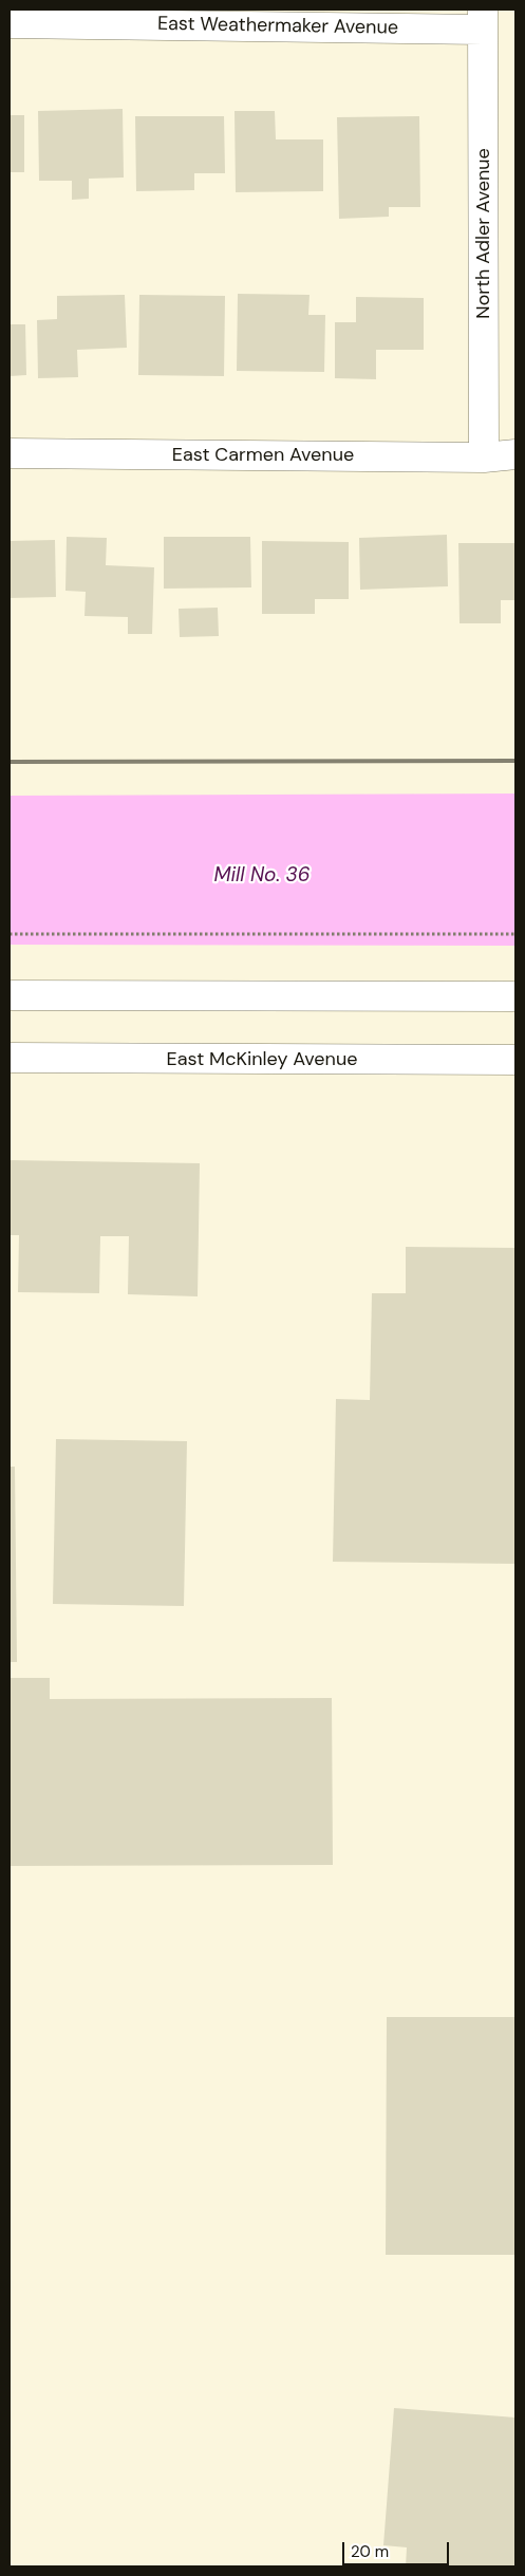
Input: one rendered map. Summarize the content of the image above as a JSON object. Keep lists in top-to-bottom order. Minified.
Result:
{"streets":{"street":["East Weathermaker Avenue","North Adler Avenue","East Carmen Avenue","East McKinley Avenue"]},"crossings":[["East Weathermaker Avenue","North Adler Avenue"],["North Adler Avenue","East Carmen Avenue"]],"water":["Mill No. 36"],"scale_bar":"20 m"}
